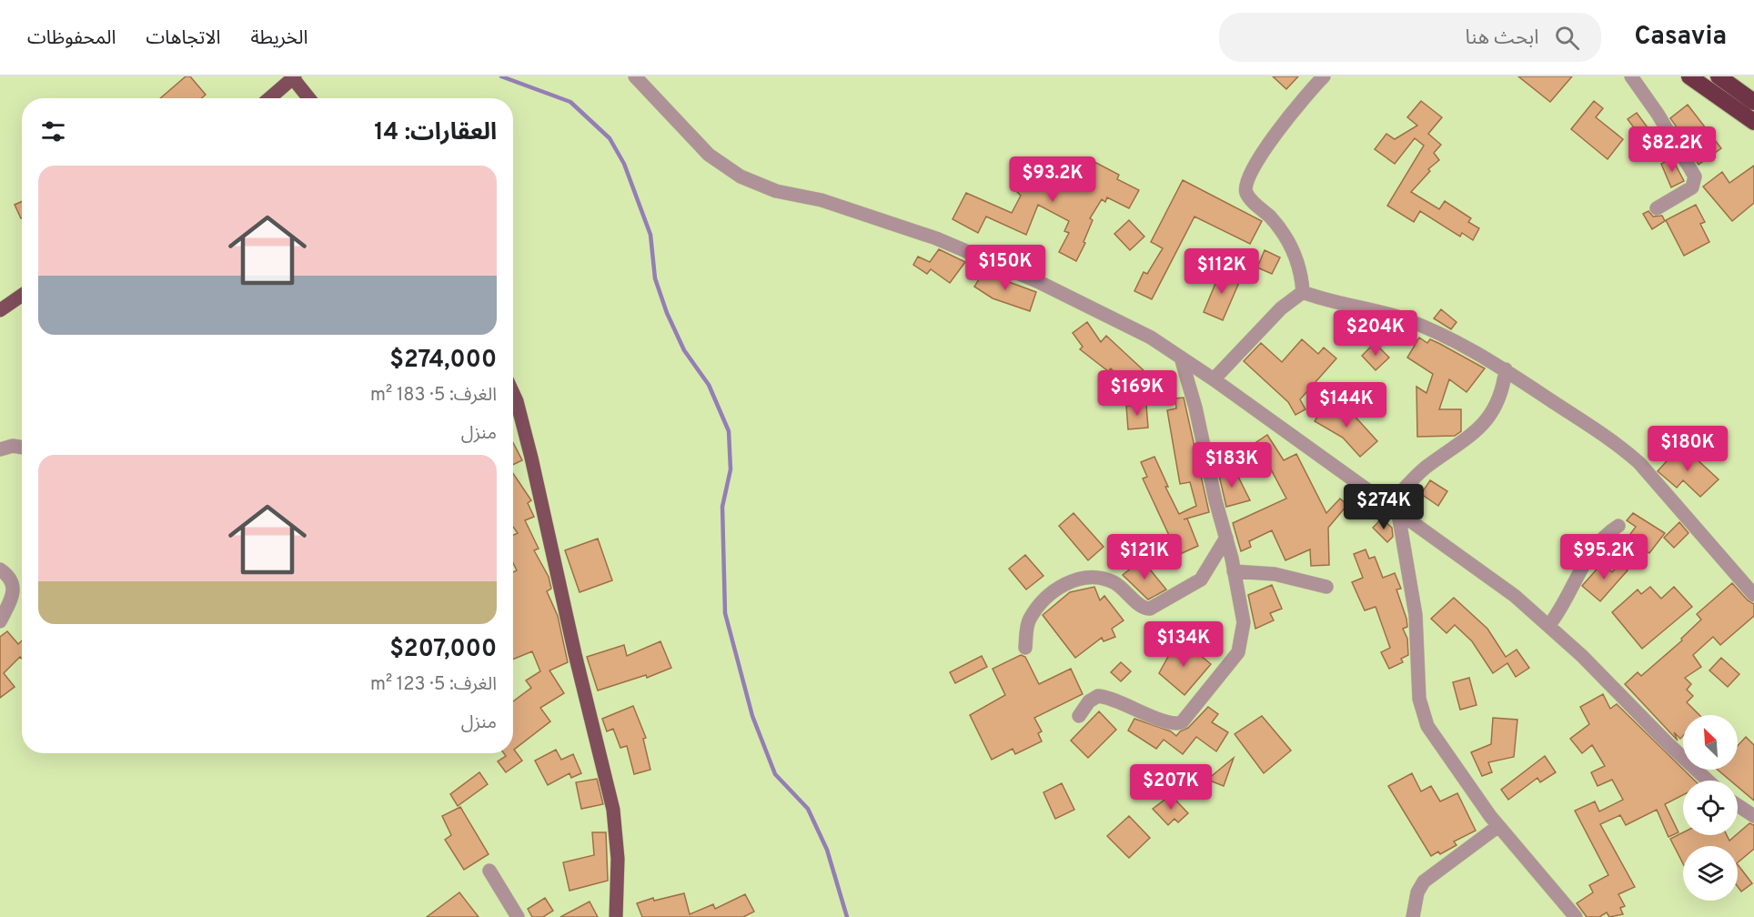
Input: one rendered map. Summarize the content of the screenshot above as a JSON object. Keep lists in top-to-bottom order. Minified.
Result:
{"north":"top left","page":{"header":"Casavia","search":"ابحث هنا","nav":["الخريطة","الاتجاهات","المحفوظات"],"heading":"العقارات: 14","price":["$82.2K","$93.2K","$150K","$112K","$204K","$169K","$144K","$180K","$183K","$274K","$121K","$95.2K","$134K","$207K"],"list":[{"name":"$274,000","note":"الغرف: 5 · 183 m² · منزل"},{"name":"$207,000","note":"الغرف: 5 · 123 m² · منزل"}]}}
